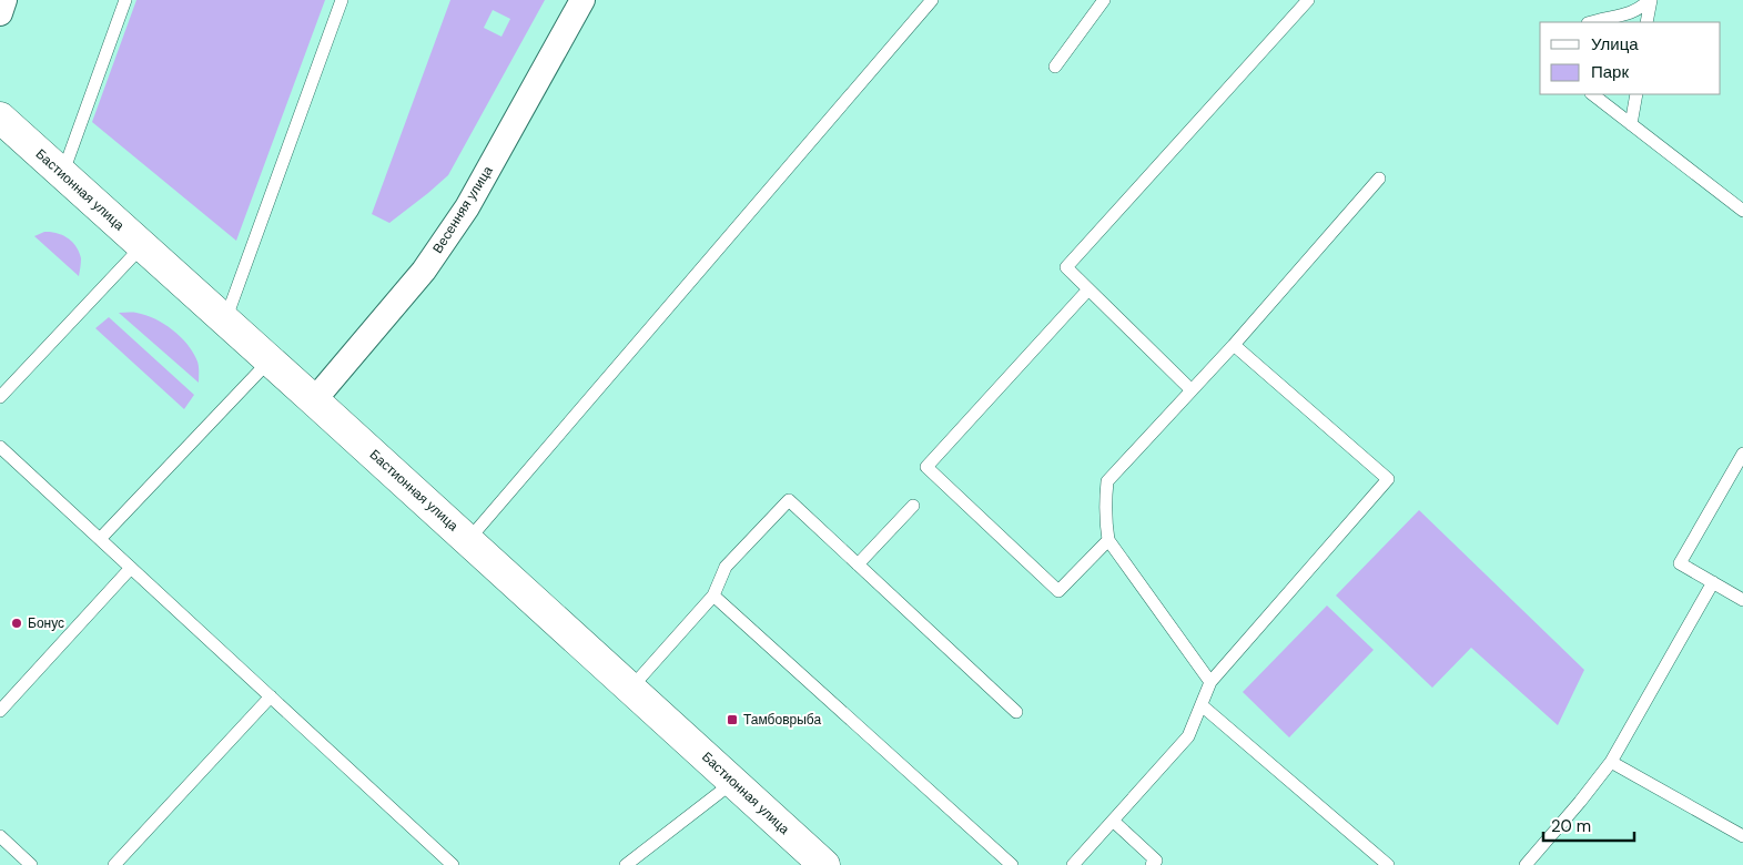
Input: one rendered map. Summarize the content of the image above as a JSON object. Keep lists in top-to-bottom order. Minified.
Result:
{"streets":{"main road":["Бастионная улица"],"street":["Весенняя улица"]},"crossings":[["Бастионная улица","Весенняя улица"]],"places":{"other":["Бонус"],"transit":["Тамбоврыба"]},"legend":["Улица","Парк"],"scale_bar":"20 m"}
